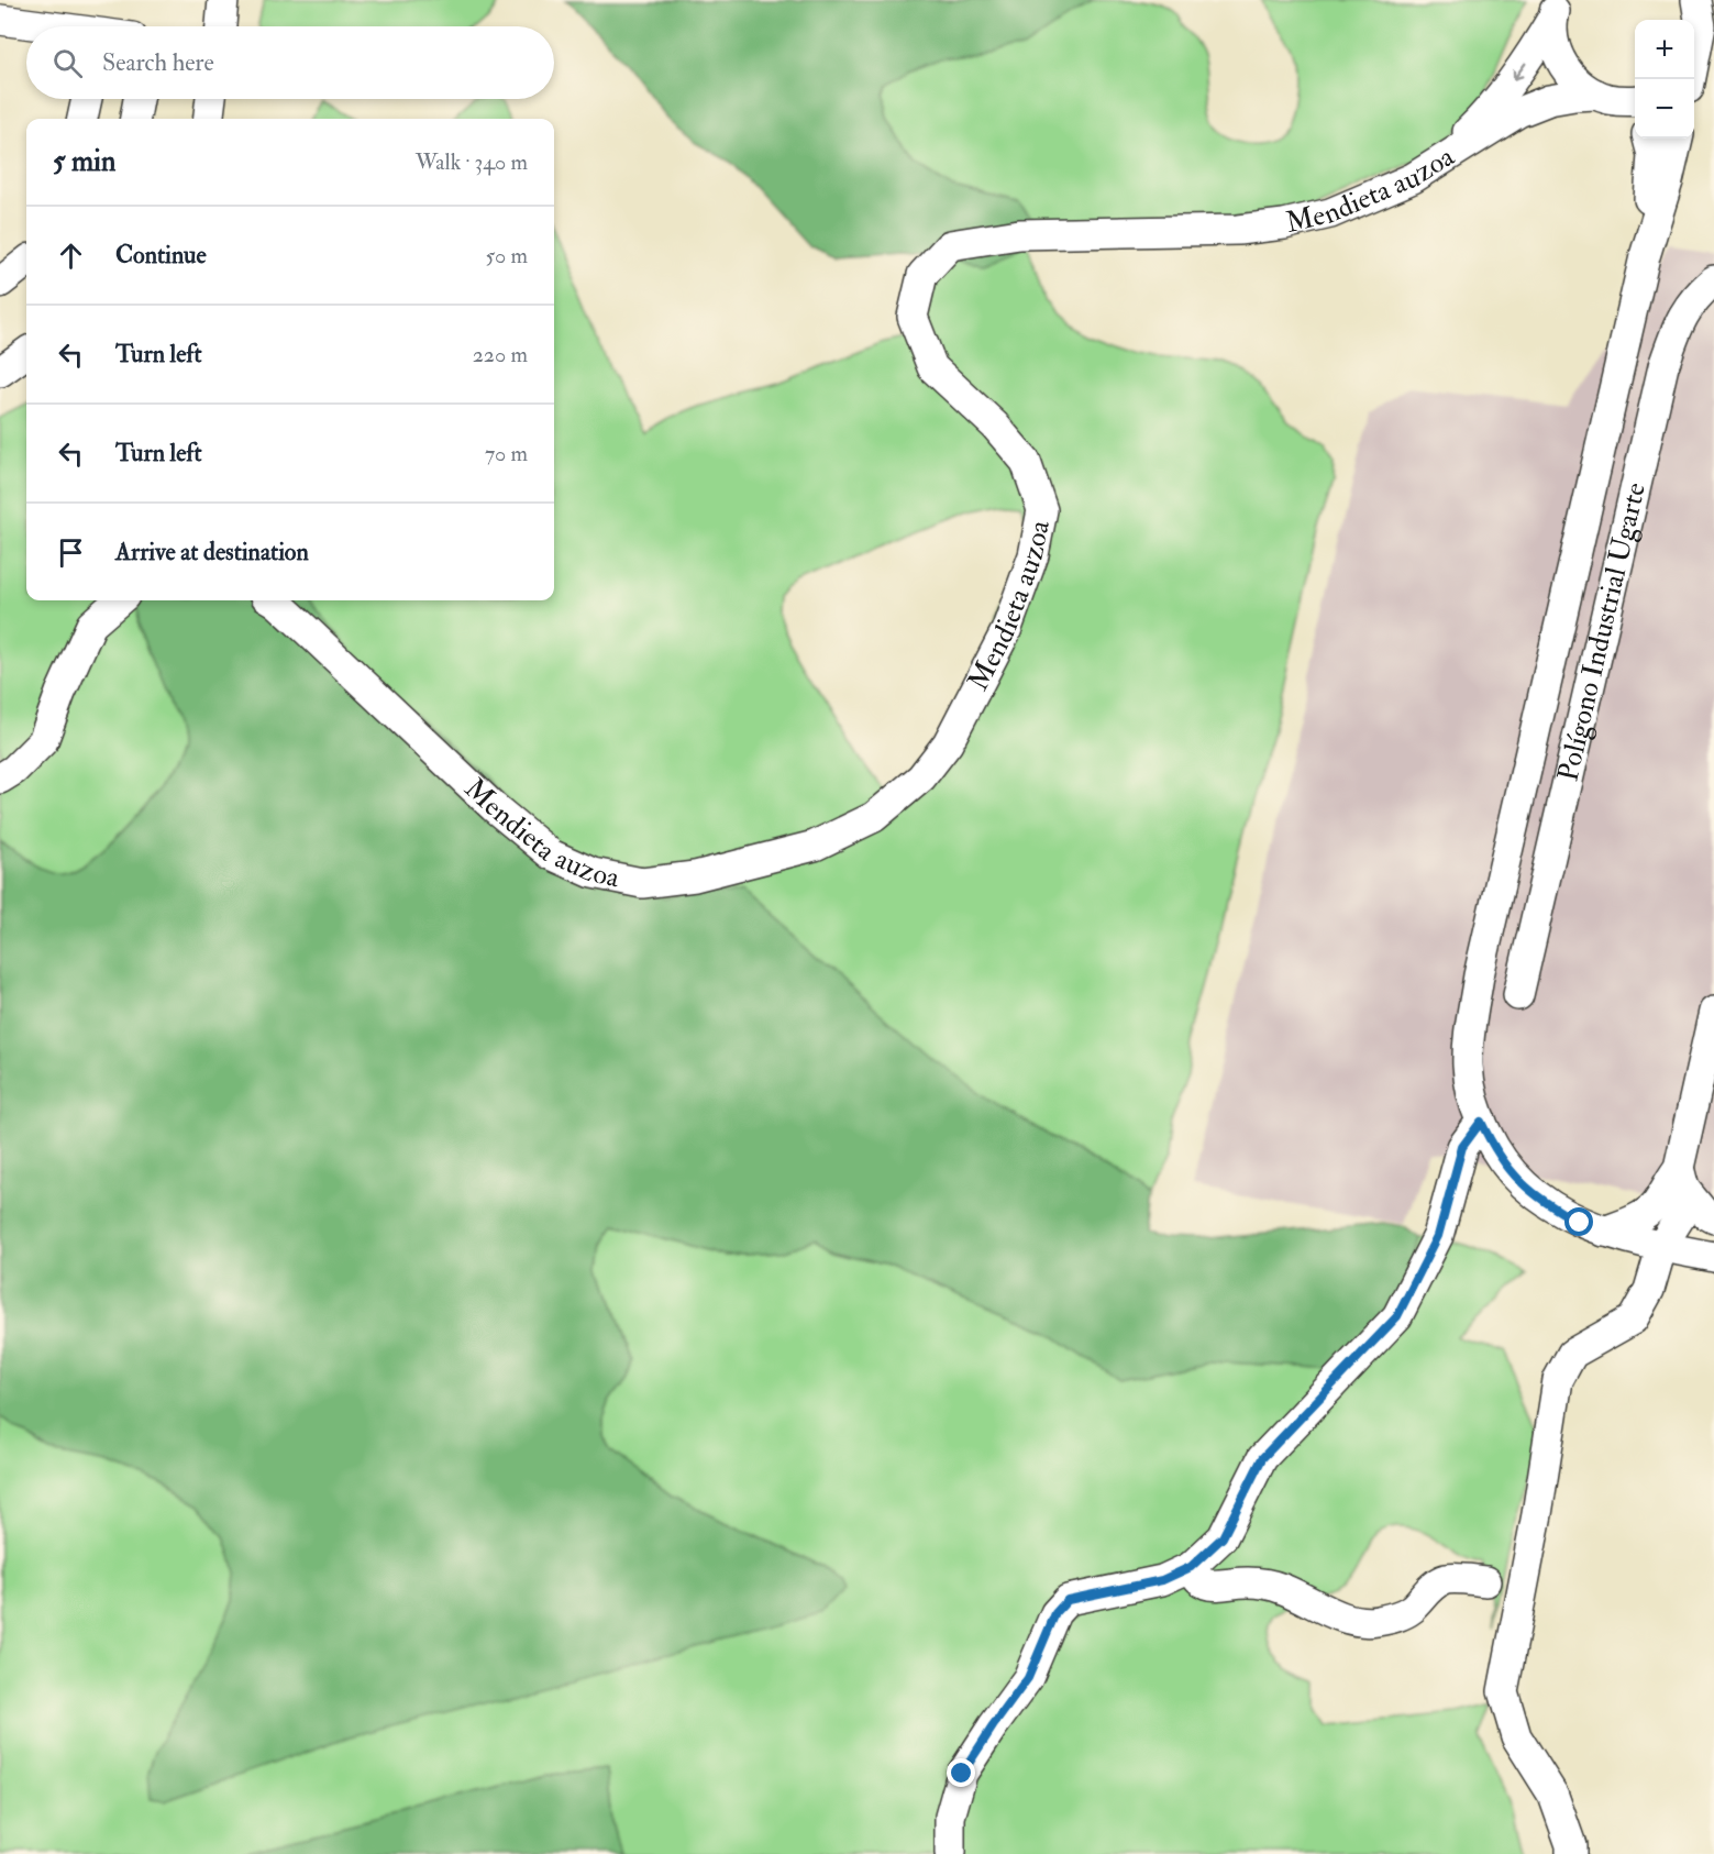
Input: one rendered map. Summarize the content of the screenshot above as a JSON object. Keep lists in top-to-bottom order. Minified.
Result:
{"streets":{"street":["Mendieta auzoa","Polígono Industrial Ugarte"]},"page":{"map_buttons":["+","−"],"search":"Search here","heading":["5 min","Walk · 340 m"],"list":[["Continue","50 m"],["Turn left","220 m"],["Turn left","70 m"],"Arrive at destination"]}}
